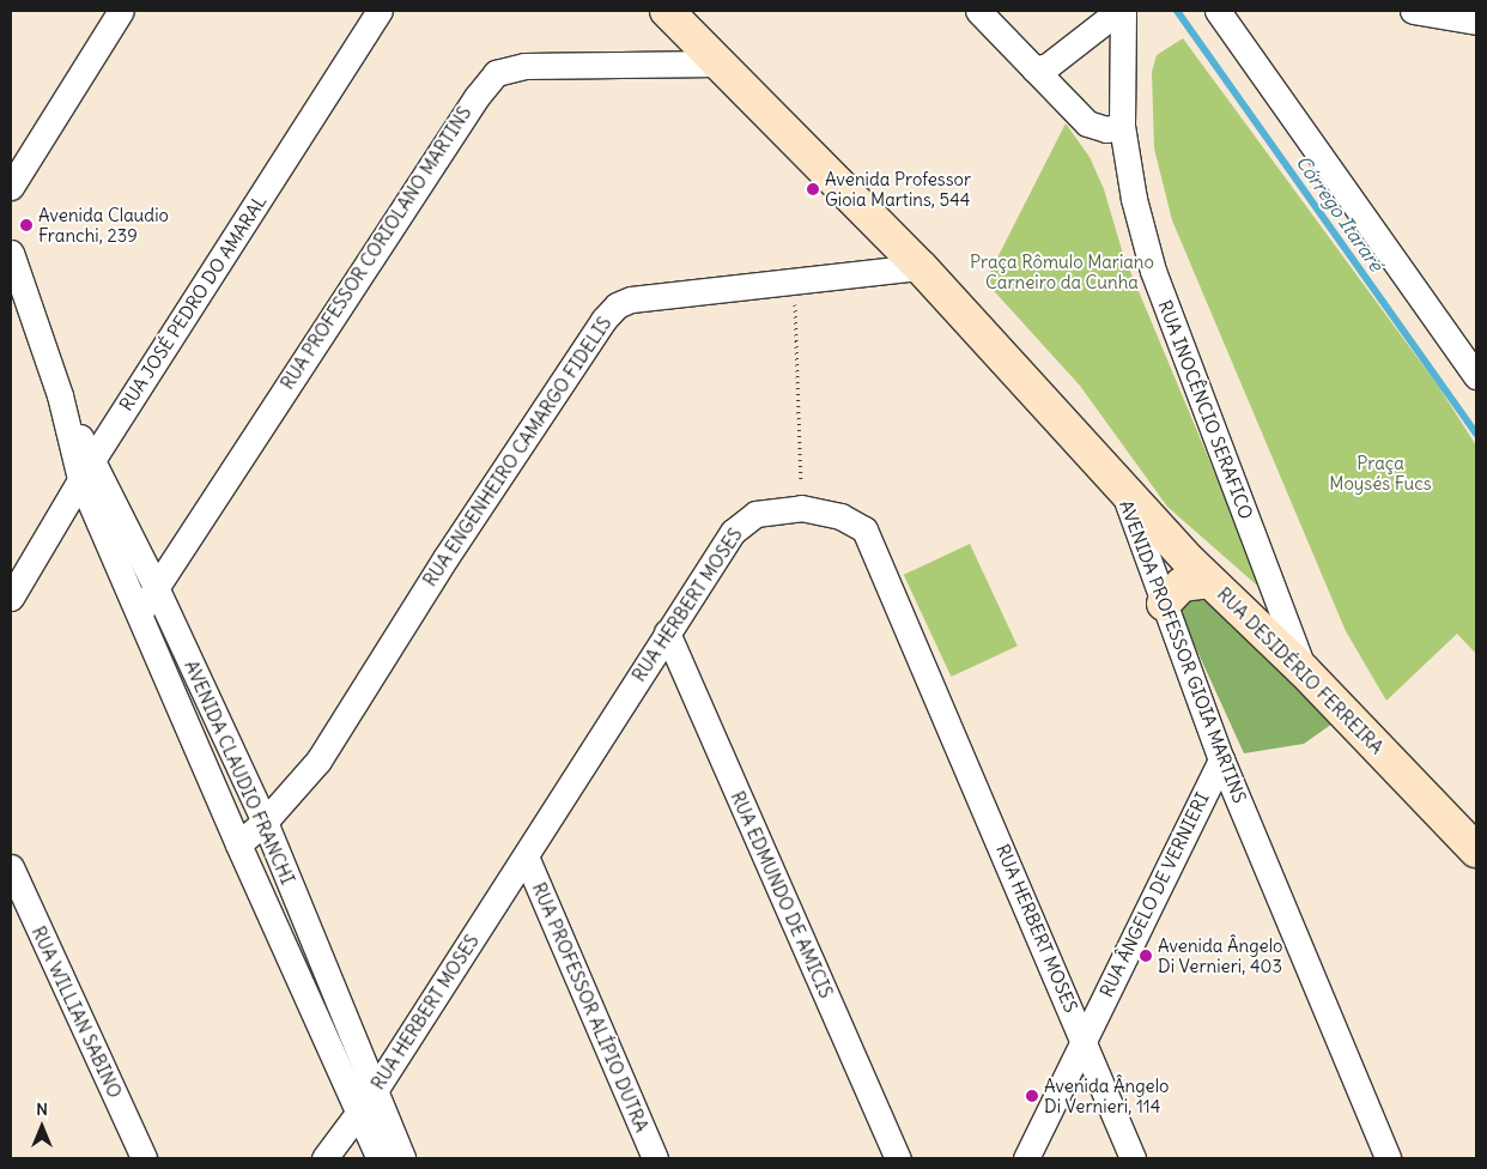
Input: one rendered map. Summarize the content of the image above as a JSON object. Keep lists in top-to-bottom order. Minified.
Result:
{"streets":{"street":["RUA PROFESSOR CORIOLANO MARTINS","RUA JOSÉ PEDRO DO AMARAL","RUA INOCÊNCIO SERAFICO","RUA ENGENHEIRO CAMARGO FIDELIS","RUA HERBERT MOSES","AVENIDA PROFESSOR GIOIA MARTINS","RUA DESIDÉRIO FERREIRA","AVENIDA CLAUDIO FRANCHI","RUA EDMUNDO DE AMICIS","RUA ÂNGELO DE VERNIERI","RUA PROFESSOR ALÍPIO DUTRA","RUA WILLIAN SABINO"]},"crossings":[["RUA PROFESSOR CORIOLANO MARTINS","AVENIDA PROFESSOR GIOIA MARTINS"],["RUA PROFESSOR CORIOLANO MARTINS","AVENIDA CLAUDIO FRANCHI"],["RUA JOSÉ PEDRO DO AMARAL","AVENIDA CLAUDIO FRANCHI"],["RUA INOCÊNCIO SERAFICO","RUA DESIDÉRIO FERREIRA"],["RUA ENGENHEIRO CAMARGO FIDELIS","AVENIDA PROFESSOR GIOIA MARTINS"],["RUA ENGENHEIRO CAMARGO FIDELIS","AVENIDA CLAUDIO FRANCHI"],["RUA HERBERT MOSES","AVENIDA CLAUDIO FRANCHI"],["RUA HERBERT MOSES","RUA EDMUNDO DE AMICIS"],["RUA HERBERT MOSES","RUA ÂNGELO DE VERNIERI"],["RUA HERBERT MOSES","RUA PROFESSOR ALÍPIO DUTRA"],["AVENIDA PROFESSOR GIOIA MARTINS","RUA DESIDÉRIO FERREIRA"],["AVENIDA PROFESSOR GIOIA MARTINS","RUA ÂNGELO DE VERNIERI"]],"water":["Córrego Itararé"],"parks":["Praça Rômulo Mariano Carneiro da Cunha","Praça Moysés Fucs"],"places":["Avenida Professor Gioia Martins, 544","Avenida Claudio Franchi, 239","Avenida Ângelo Di Vernieri, 403","Avenida Ângelo Di Vernieri, 114"],"north":"top"}
